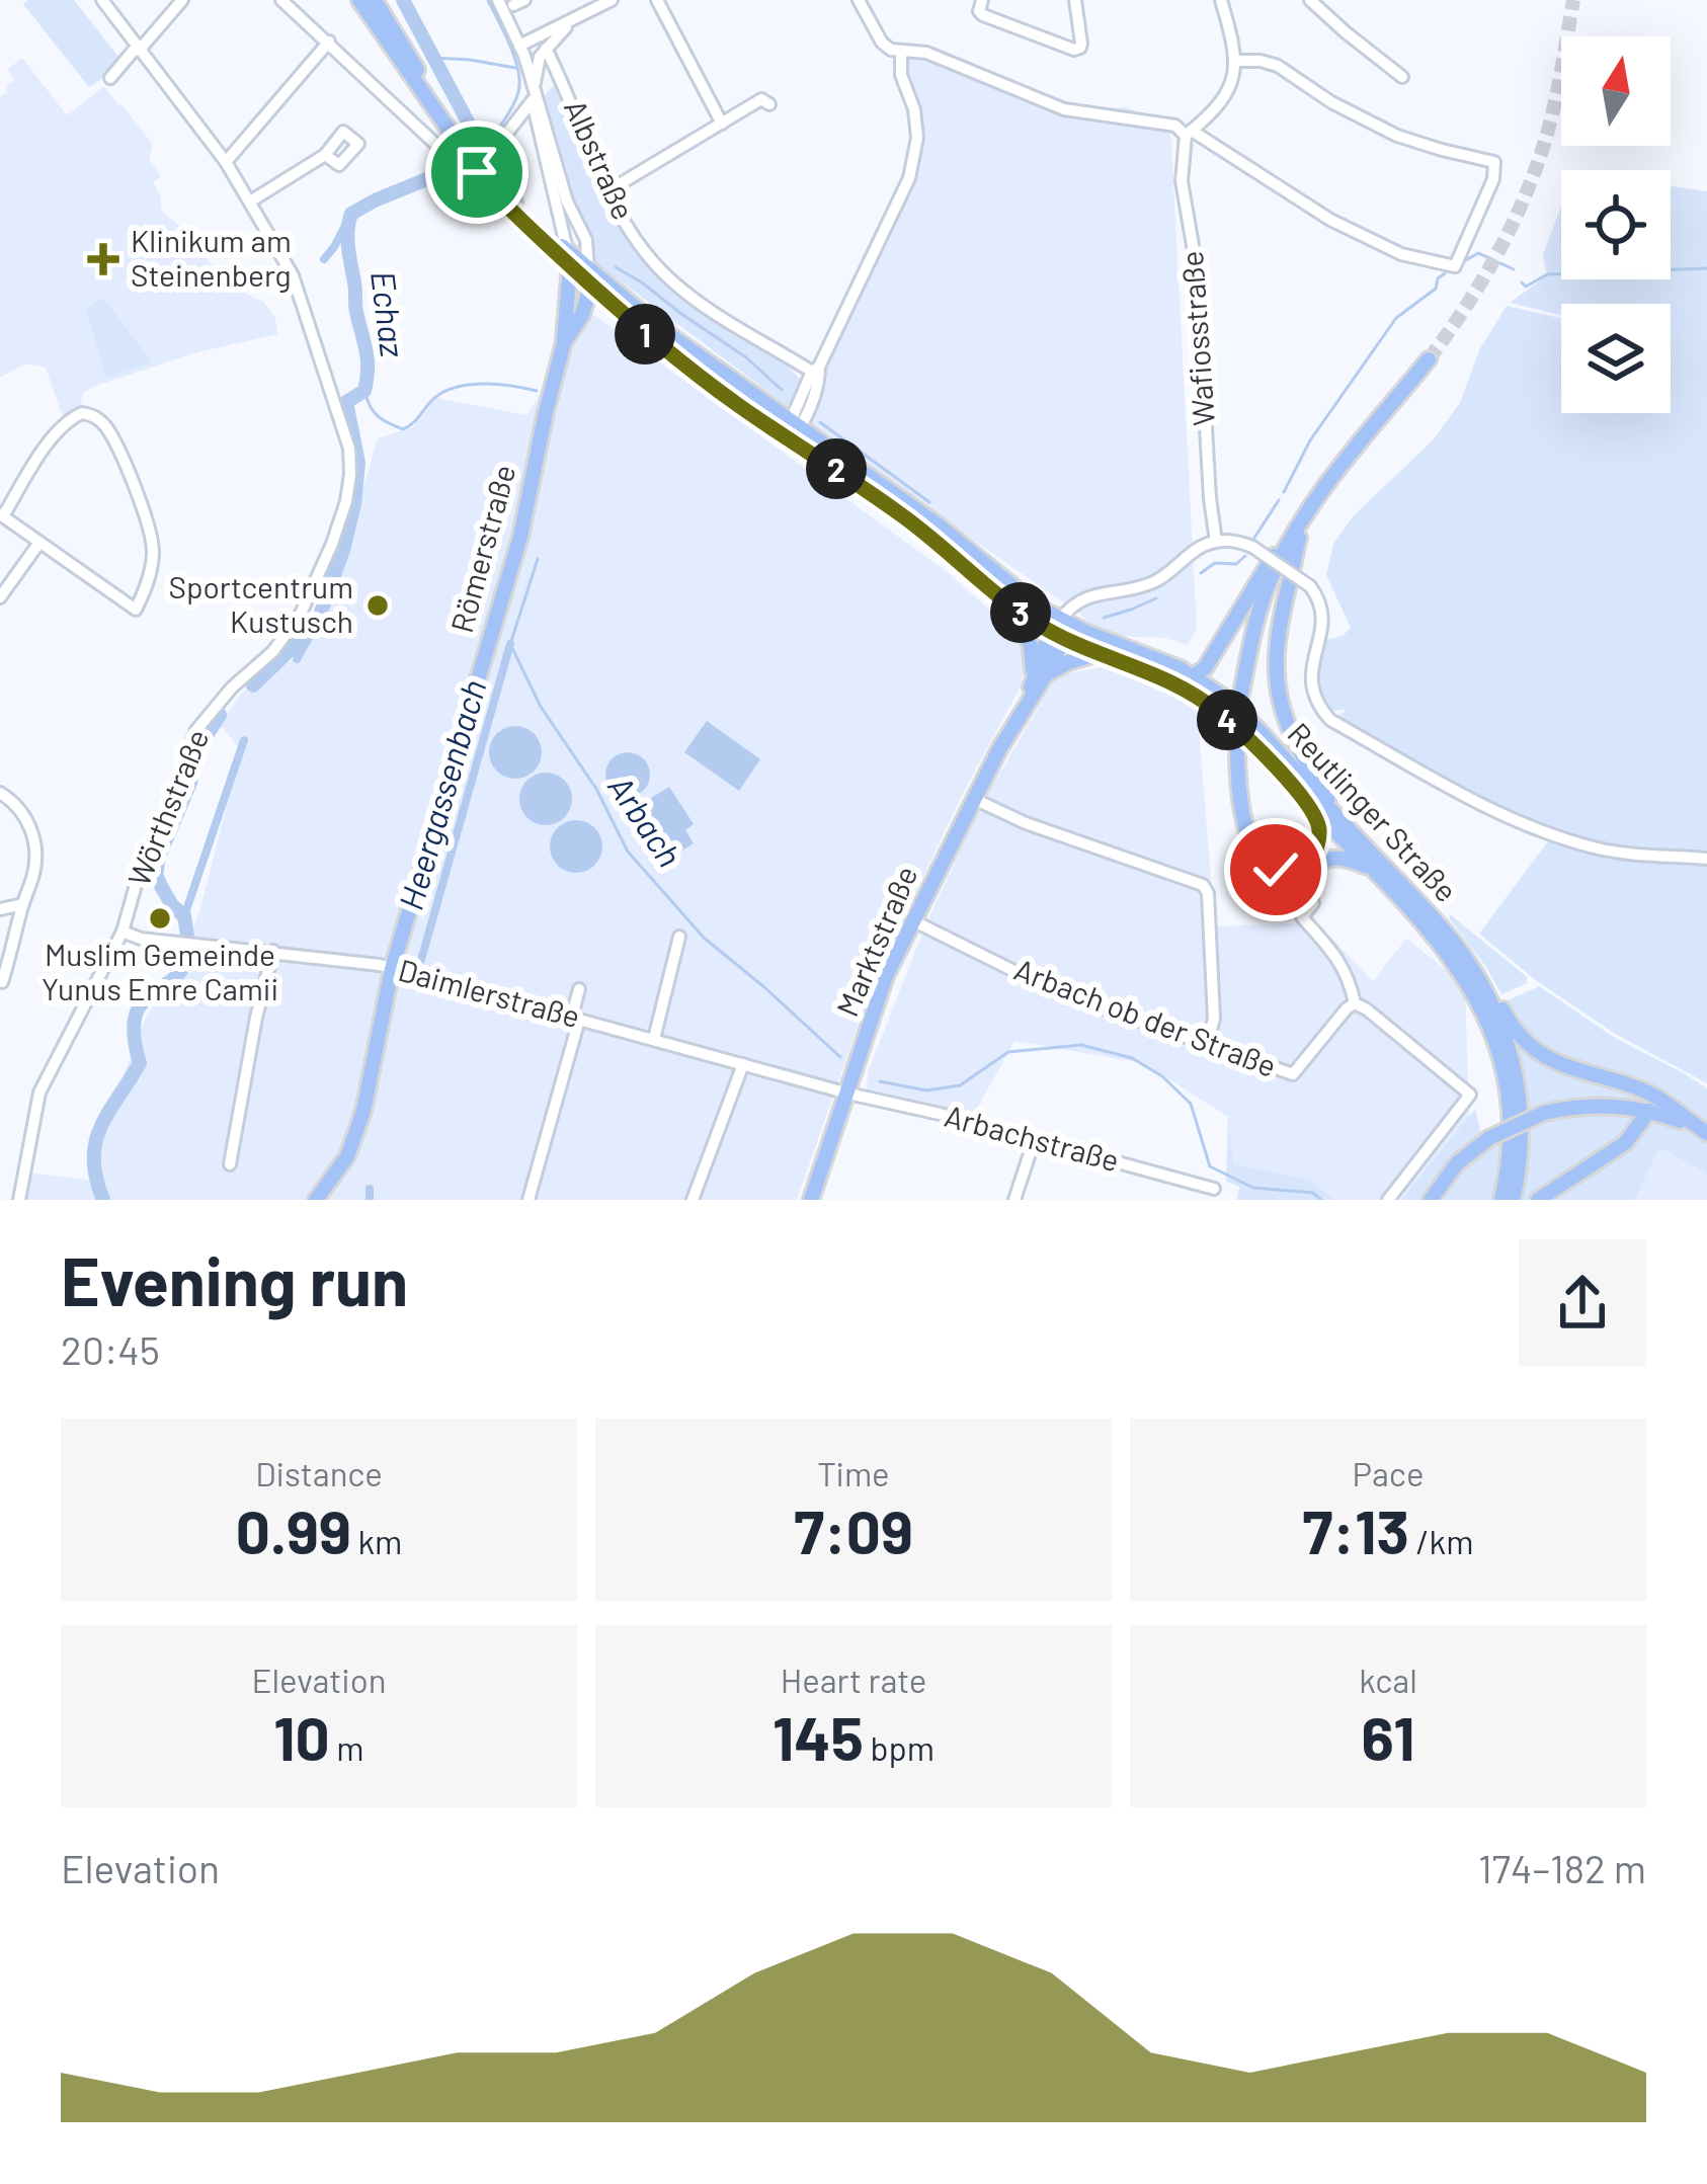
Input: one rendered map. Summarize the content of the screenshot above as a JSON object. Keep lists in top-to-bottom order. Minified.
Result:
{"streets":{"main road":["Römerstraße","Reutlinger Straße","Marktstraße"],"street":["Albstraße","Wafiosstraße","Wörthstraße","Daimlerstraße","Arbach ob der Straße","Arbachstraße"]},"crossings":[["Römerstraße","Daimlerstraße"],["Wörthstraße","Daimlerstraße"],["Reutlinger Straße","Marktstraße"],["Marktstraße","Daimlerstraße"],["Marktstraße","Arbach ob der Straße"],["Marktstraße","Arbachstraße"],["Daimlerstraße","Arbachstraße"]],"water":["Echaz","Heergassenbach","Arbach"],"places":{"health":["Klinikum am Steinenberg"],"other":["Sportcentrum Kustusch","Muslim Gemeinde Yunus Emre Camii"]},"north":"top","page":{"pins":["1","2","3","4"],"heading":["Evening run","20:45"],"stats":[["Distance","0.99 km"],["Time","7:09"],["Pace","7:13 /km"],["Elevation","10 m"],["Heart rate","145 bpm"],["kcal","61"]],"chart":["Elevation","174–182 m"]}}
